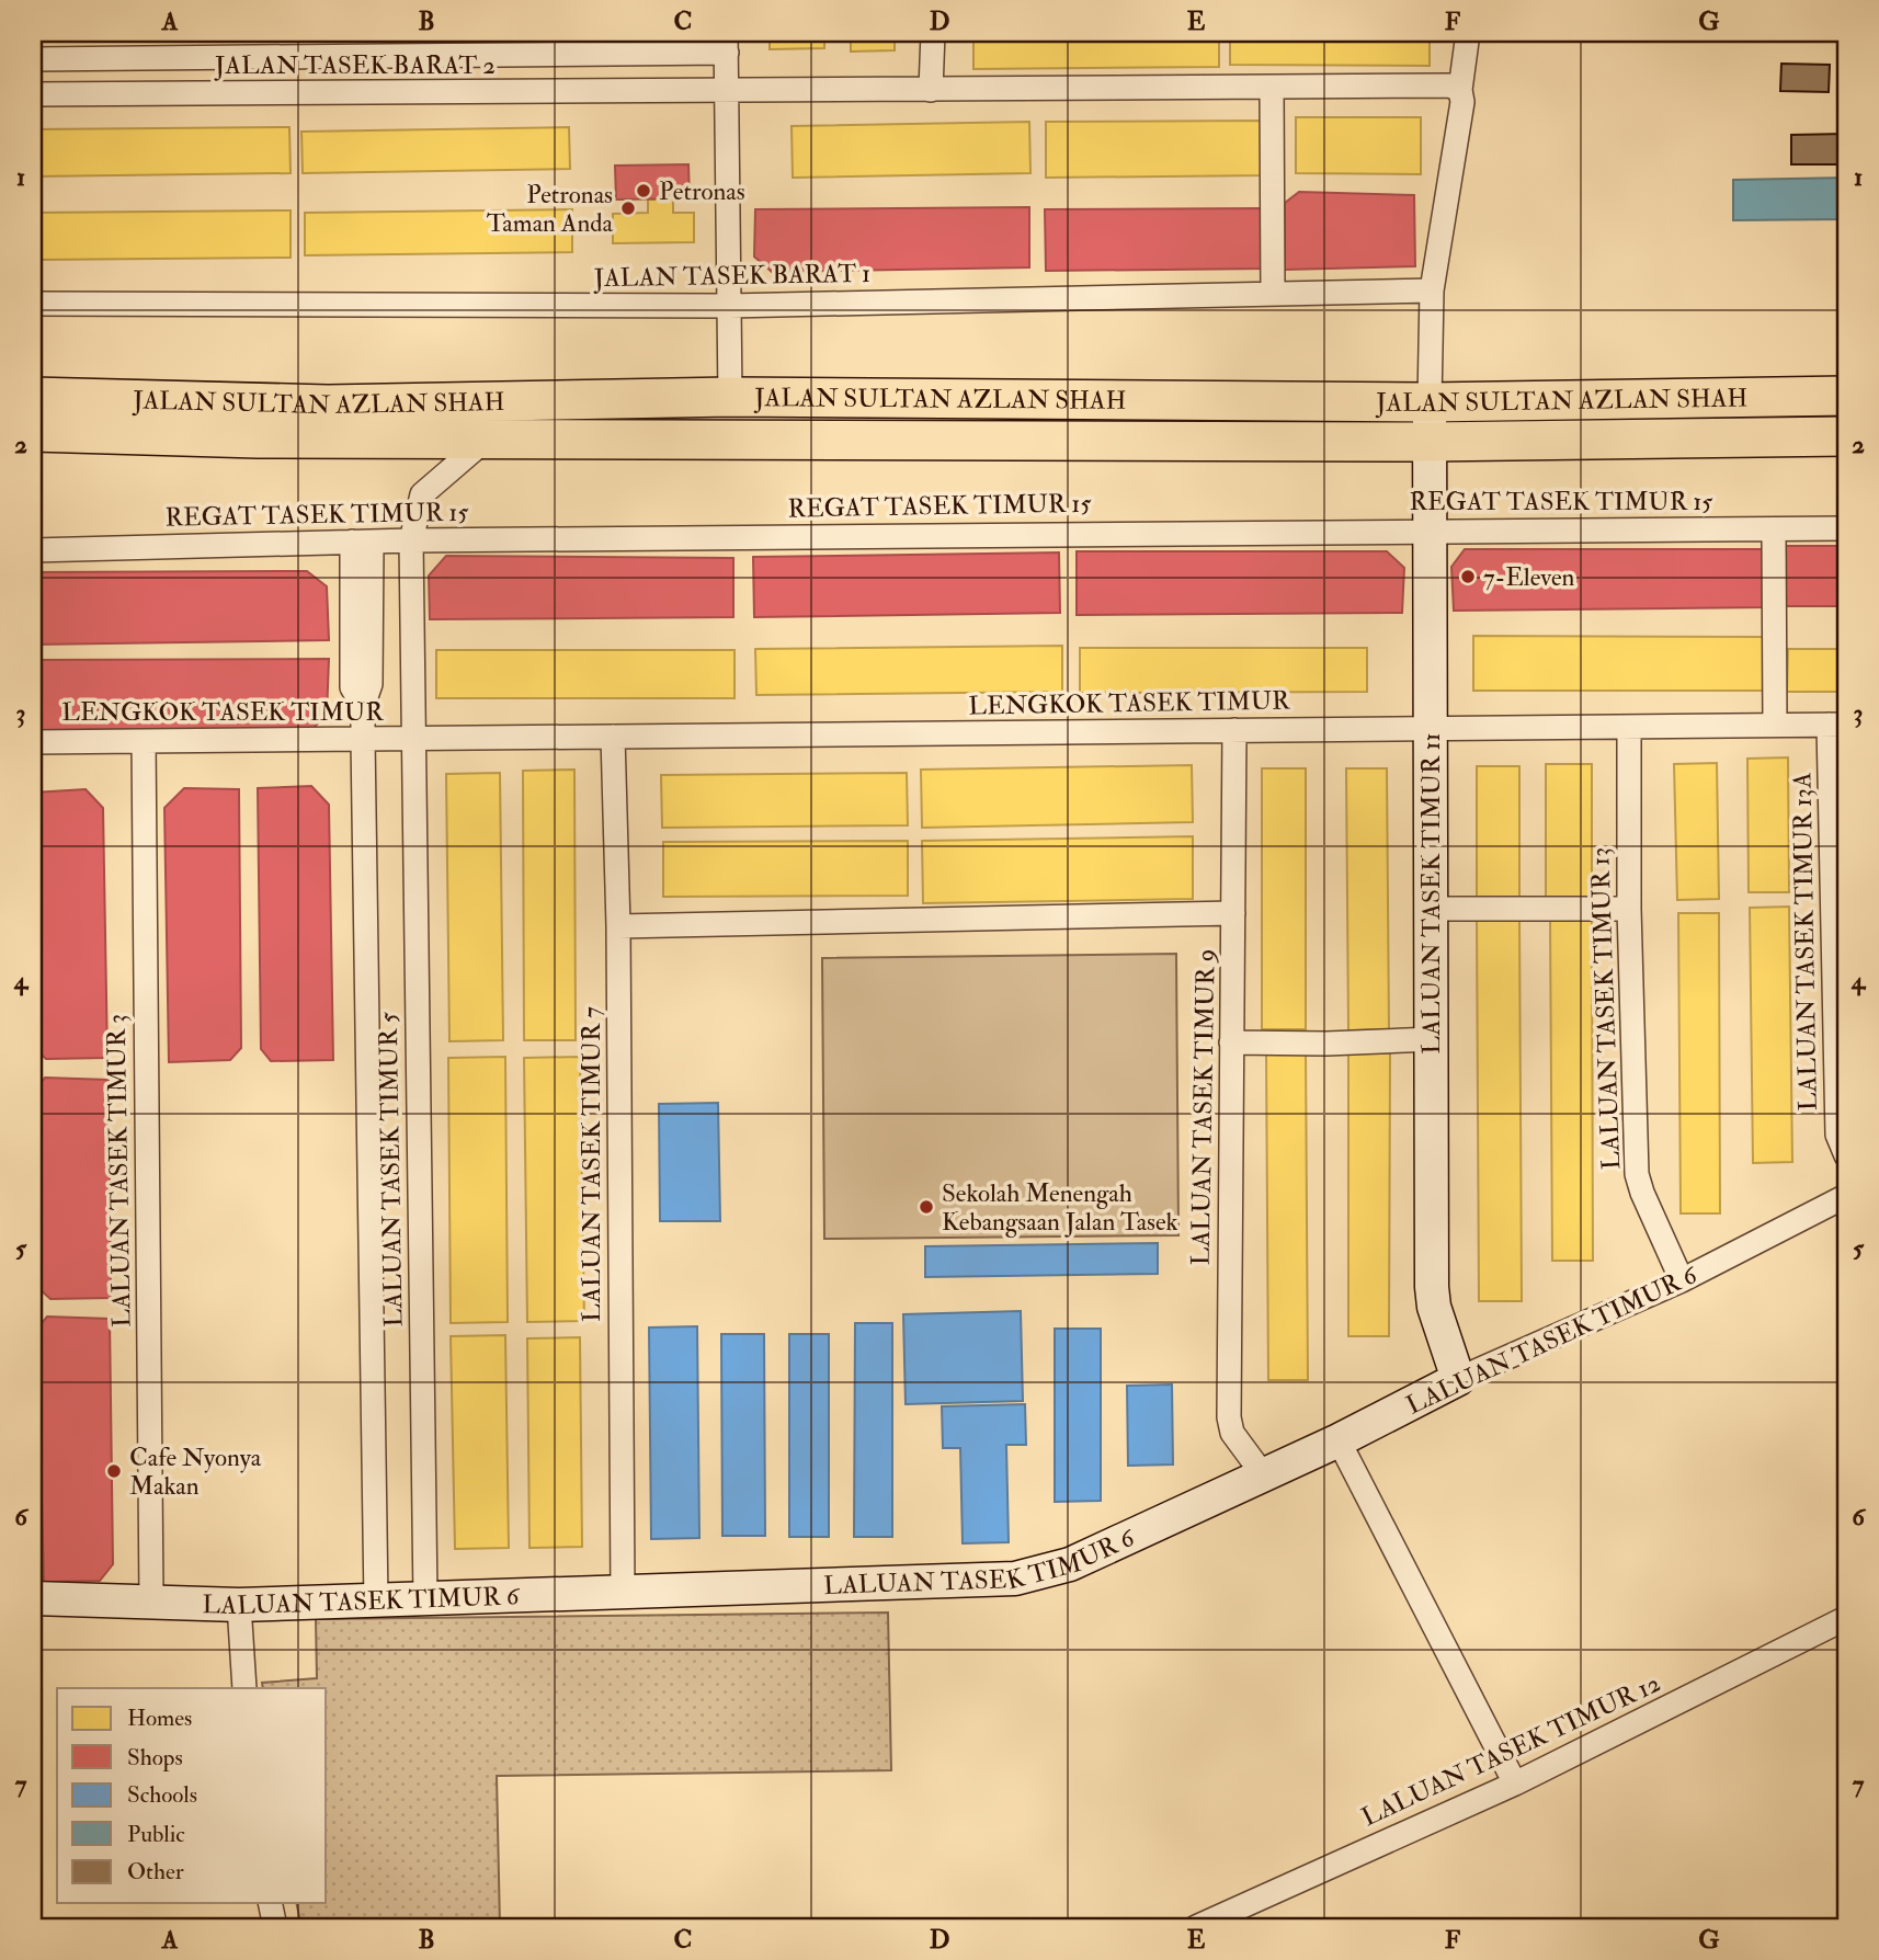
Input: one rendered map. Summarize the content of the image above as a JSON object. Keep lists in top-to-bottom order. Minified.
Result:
{"streets":{"main road":["JALAN SULTAN AZLAN SHAH"],"street":["JALAN TASEK BARAT 2","JALAN TASEK BARAT 1","REGAT TASEK TIMUR 15","LENGKOK TASEK TIMUR","LALUAN TASEK TIMUR 11","LALUAN TASEK TIMUR 13A","LALUAN TASEK TIMUR 13","LALUAN TASEK TIMUR 9","LALUAN TASEK TIMUR 7","LALUAN TASEK TIMUR 5","LALUAN TASEK TIMUR 3","LALUAN TASEK TIMUR 6","LALUAN TASEK TIMUR 12"]},"crossings":[["JALAN SULTAN AZLAN SHAH","LENGKOK TASEK TIMUR"],["JALAN SULTAN AZLAN SHAH","LALUAN TASEK TIMUR 11"],["REGAT TASEK TIMUR 15","LENGKOK TASEK TIMUR"],["REGAT TASEK TIMUR 15","LALUAN TASEK TIMUR 11"],["LENGKOK TASEK TIMUR","LALUAN TASEK TIMUR 11"],["LENGKOK TASEK TIMUR","LALUAN TASEK TIMUR 13A"],["LENGKOK TASEK TIMUR","LALUAN TASEK TIMUR 13"],["LENGKOK TASEK TIMUR","LALUAN TASEK TIMUR 9"],["LENGKOK TASEK TIMUR","LALUAN TASEK TIMUR 7"],["LENGKOK TASEK TIMUR","LALUAN TASEK TIMUR 5"],["LENGKOK TASEK TIMUR","LALUAN TASEK TIMUR 3"],["LALUAN TASEK TIMUR 11","LALUAN TASEK TIMUR 6"],["LALUAN TASEK TIMUR 13","LALUAN TASEK TIMUR 6"],["LALUAN TASEK TIMUR 9","LALUAN TASEK TIMUR 6"],["LALUAN TASEK TIMUR 7","LALUAN TASEK TIMUR 6"],["LALUAN TASEK TIMUR 5","LALUAN TASEK TIMUR 6"],["LALUAN TASEK TIMUR 3","LALUAN TASEK TIMUR 6"]],"places":["Petronas","Petronas Taman Anda","7-Eleven","Sekolah Menengah Kebangsaan Jalan Tasek","Cafe Nyonya Makan"],"legend":["Homes","Shops","Schools","Public","Other"],"grid":{"columns":["A","B","C","D","E","F","G"],"rows":["1","2","3","4","5","6","7"]}}
